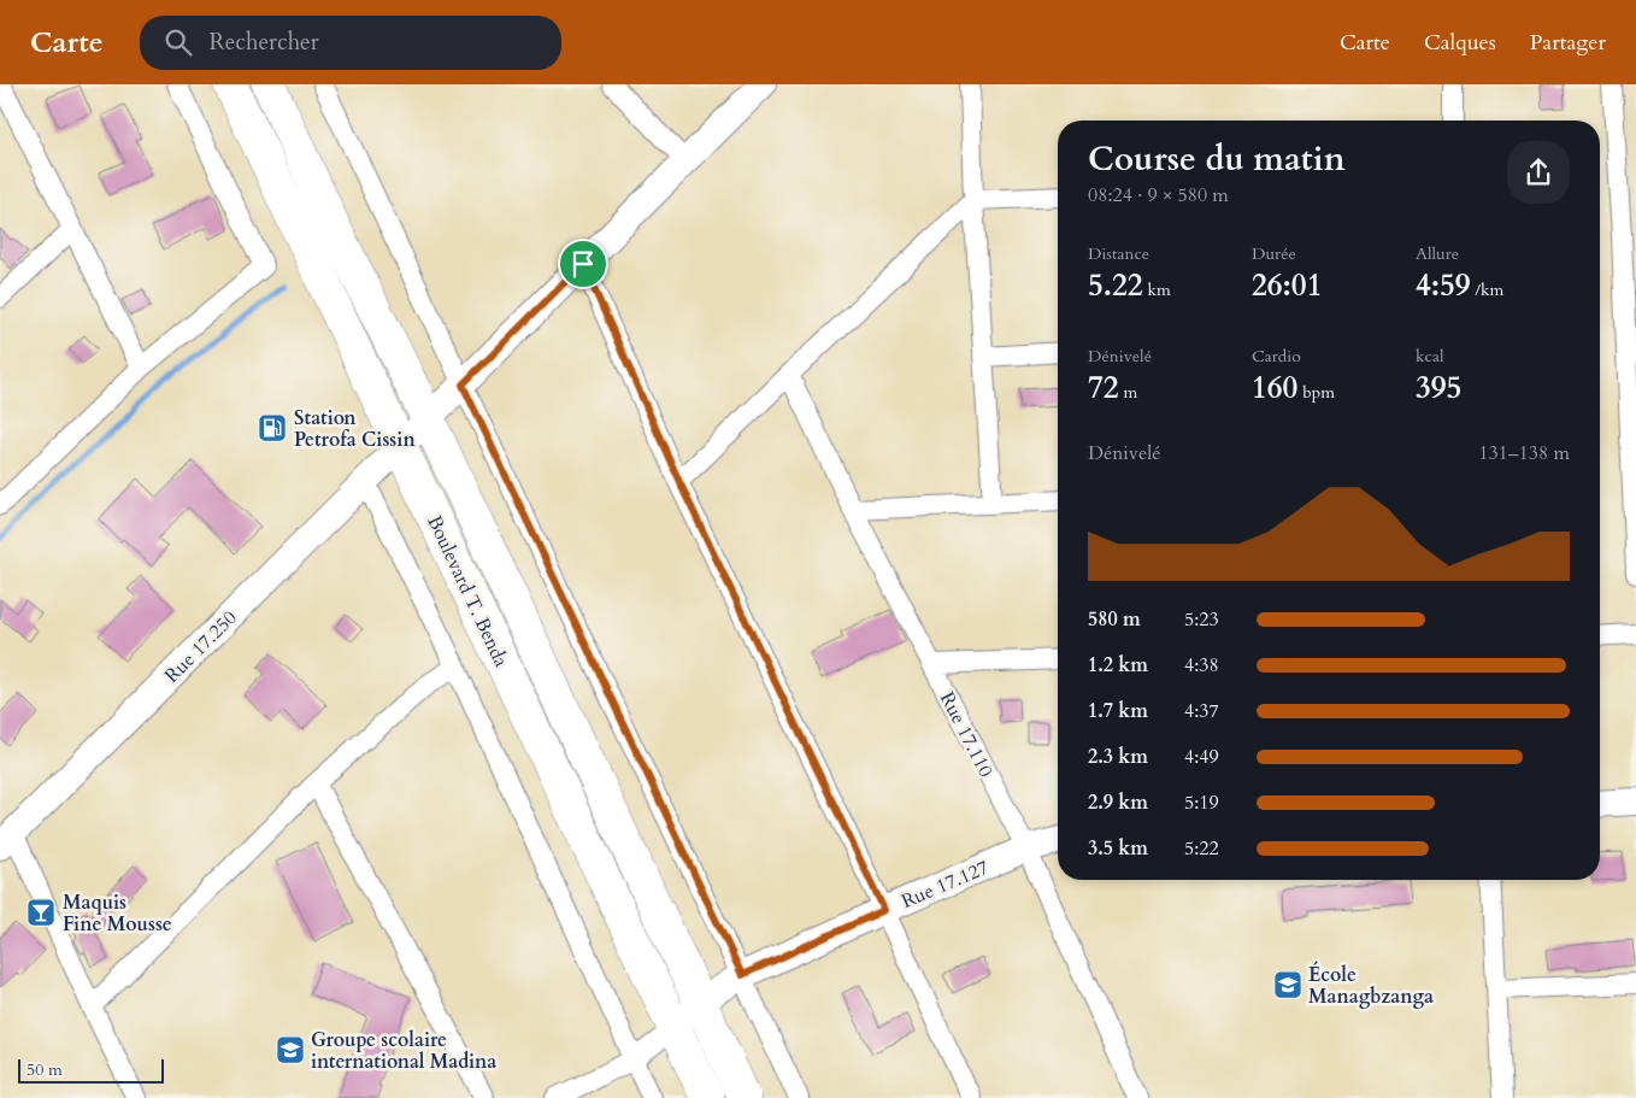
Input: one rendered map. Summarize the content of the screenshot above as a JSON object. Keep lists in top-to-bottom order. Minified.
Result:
{"streets":{"highway":["Boulevard T. Benda"],"street":["Rue 17.250","Rue 17.110","Rue 17.127"]},"crossings":[["Boulevard T. Benda","Rue 17.250"],["Boulevard T. Benda","Rue 17.127"],["Rue 17.110","Rue 17.127"]],"places":{"fuel station":["Station Petrofa Cissin"],"bar":["Maquis Fine Mousse"],"school or university":["École Managbzanga","Groupe scolaire international Madina"]},"scale_bar":"50 m","page":{"header":"Carte","search":"Rechercher","nav":["Carte","Calques","Partager"],"heading":["Course du matin","08:24 · 9 × 580 m"],"stats":[["Distance","5.22 km"],["Durée","26:01"],["Allure","4:59 /km"],["Dénivelé","72 m"],["Cardio","160 bpm"],["kcal","395"]],"chart":["Dénivelé","131–138 m"],"list":[{"name":"580 m","note":"5:23"},{"name":"1.2 km","note":"4:38"},{"name":"1.7 km","note":"4:37"},{"name":"2.3 km","note":"4:49"},{"name":"2.9 km","note":"5:19"},{"name":"3.5 km","note":"5:22"}],"scale":"50 m"}}
